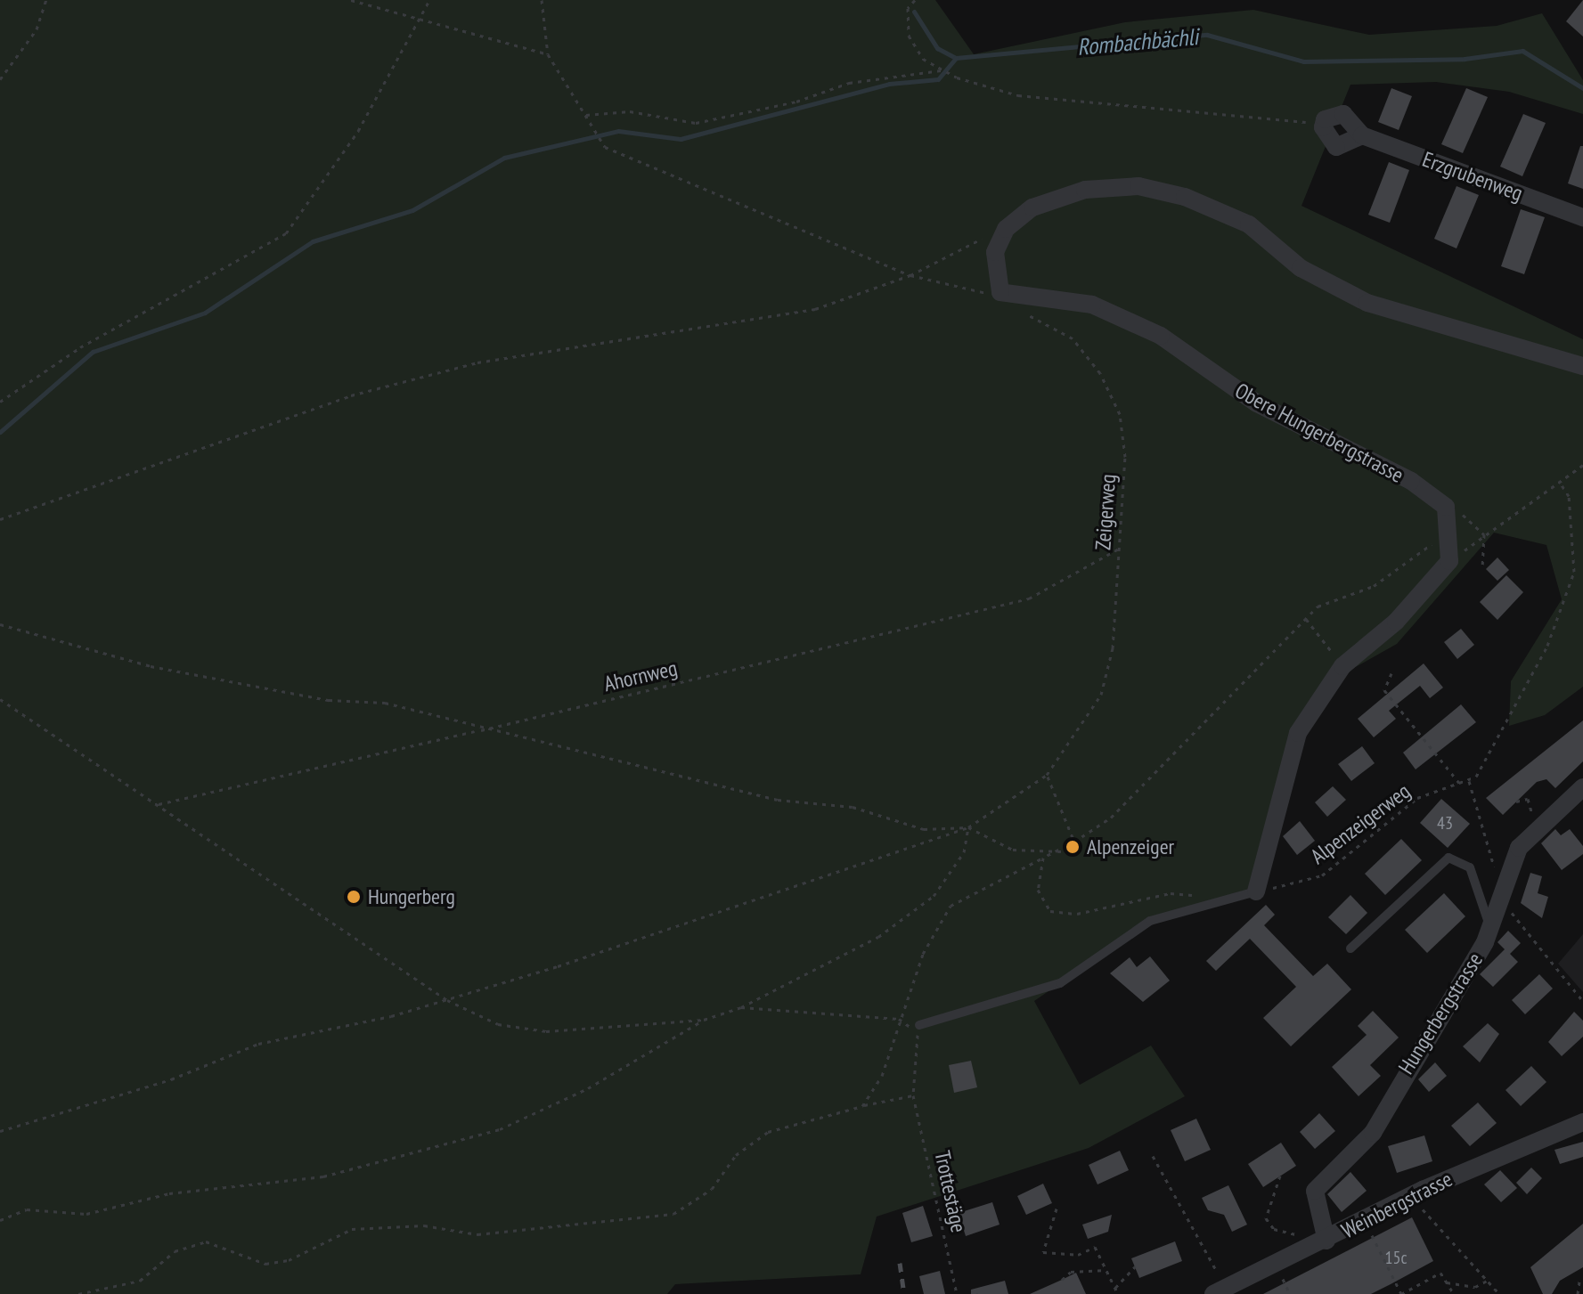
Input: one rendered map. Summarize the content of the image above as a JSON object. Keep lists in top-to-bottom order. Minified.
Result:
{"streets":{"street":["Erzgrubenweg","Obere Hungerbergstrasse","Hungerbergstrasse","Weinbergstrasse"],"path":["Zeigerweg","Ahornweg","Alpenzeigerweg","Trottestäge"]},"crossings":[["Obere Hungerbergstrasse","Zeigerweg"],["Zeigerweg","Ahornweg"],["Hungerbergstrasse","Weinbergstrasse"]],"water":["Rombachbächli"],"places":["Alpenzeiger","Hungerberg"],"house_numbers":["43","15c"]}
